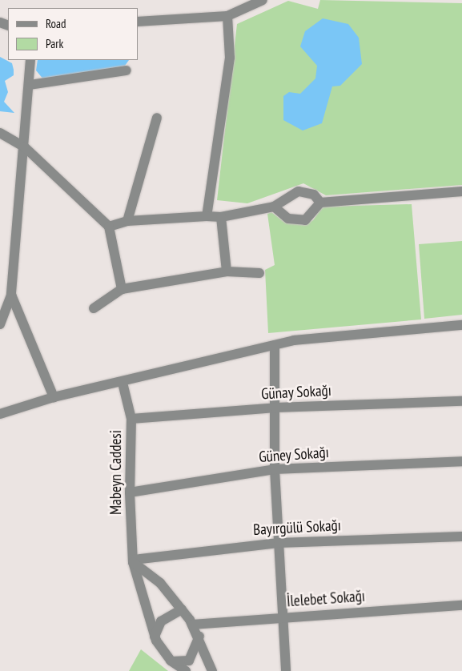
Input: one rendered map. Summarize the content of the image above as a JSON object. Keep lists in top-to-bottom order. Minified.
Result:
{"streets":{"street":["Günay Sokağı","Güney Sokağı","Mabeyn Caddesi","Bayırgülü Sokağı","İlelebet Sokağı"]},"crossings":[["Günay Sokağı","Mabeyn Caddesi"],["Güney Sokağı","Mabeyn Caddesi"],["Mabeyn Caddesi","Bayırgülü Sokağı"],["Mabeyn Caddesi","İlelebet Sokağı"]],"legend":["Road","Park"]}
